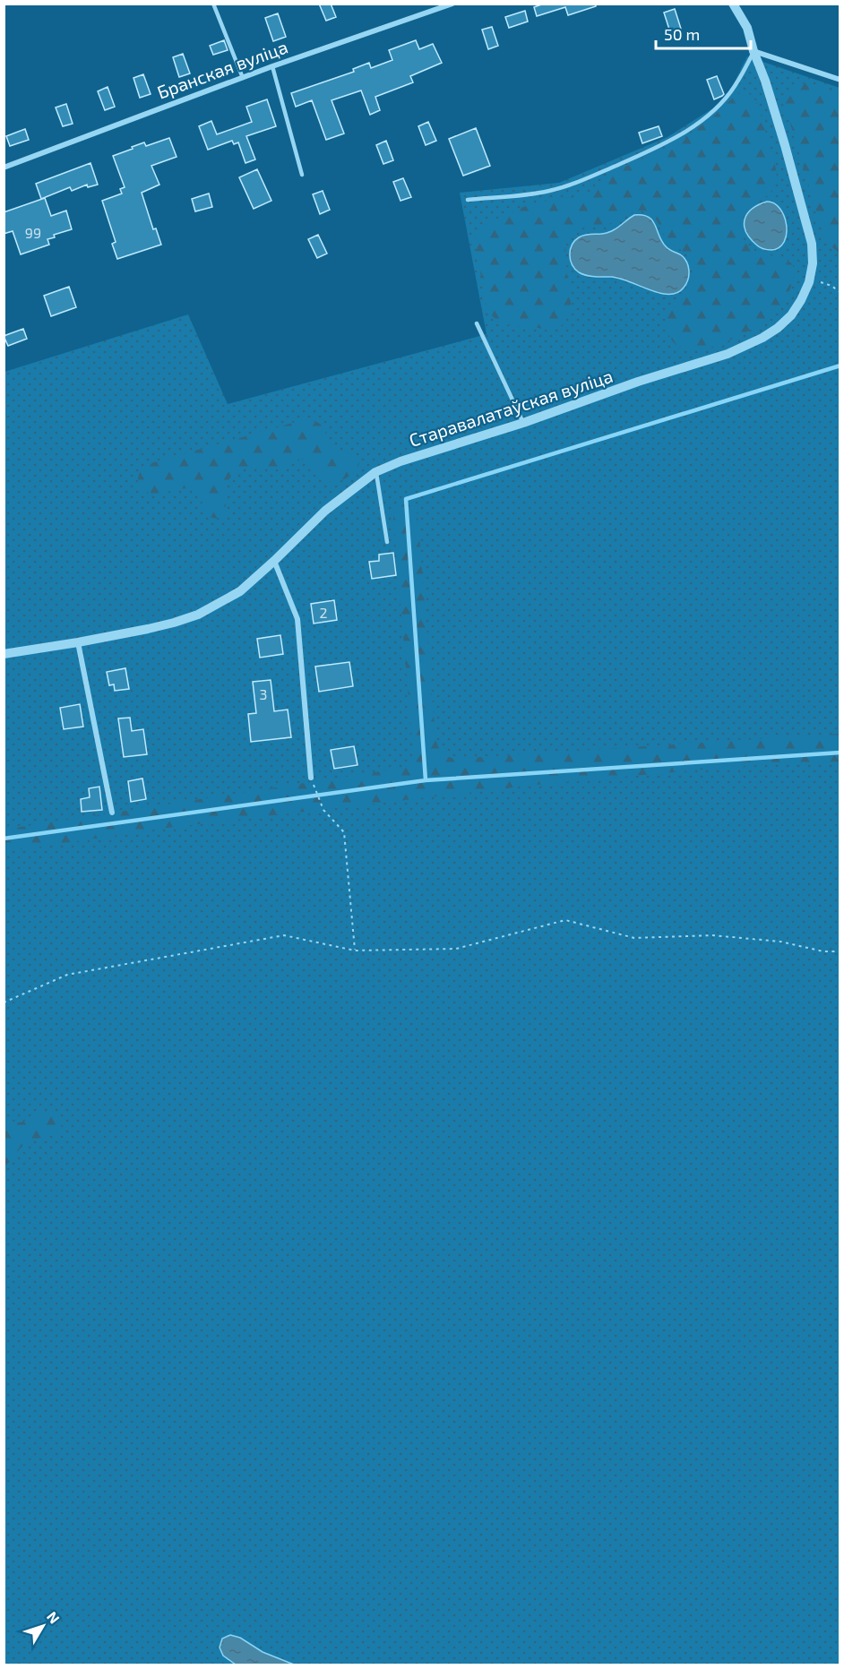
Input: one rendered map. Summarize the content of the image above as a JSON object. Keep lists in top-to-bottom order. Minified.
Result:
{"streets":{"street":["Бранская вуліца","Старавалатаўская вуліца"]},"house_numbers":["99","2","3"],"scale_bar":"50 m","north":"top right"}
